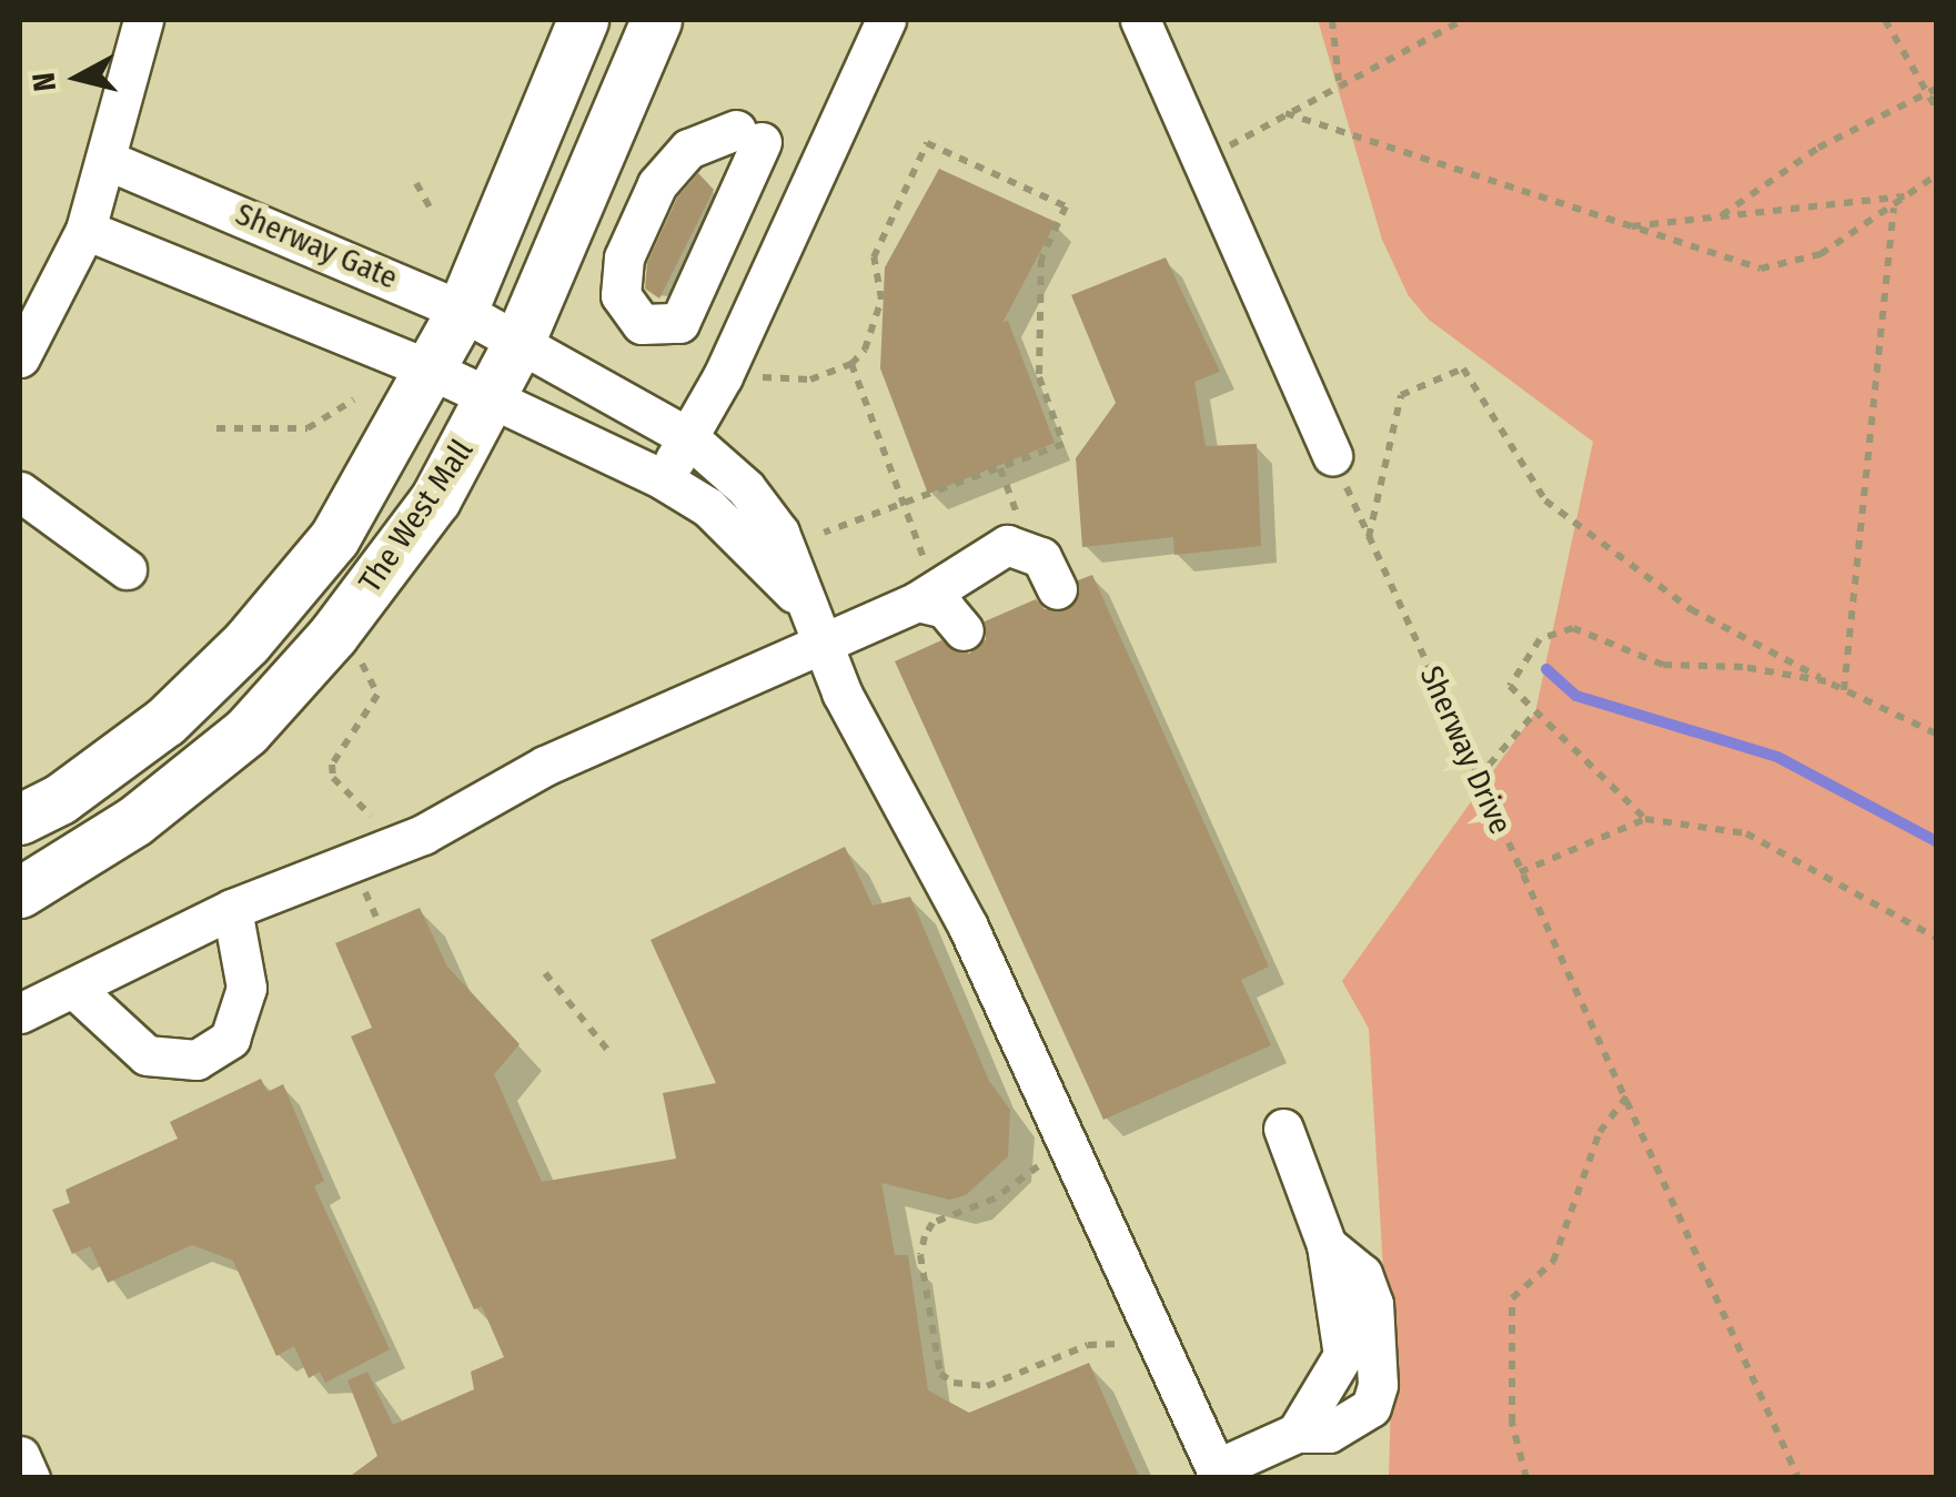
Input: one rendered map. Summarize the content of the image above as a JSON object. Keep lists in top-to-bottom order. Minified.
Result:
{"streets":{"main road":["The West Mall"],"street":["Sherway Gate"],"path":["Sherway Drive"]},"crossings":[["Sherway Gate","The West Mall"]],"north":"left"}
